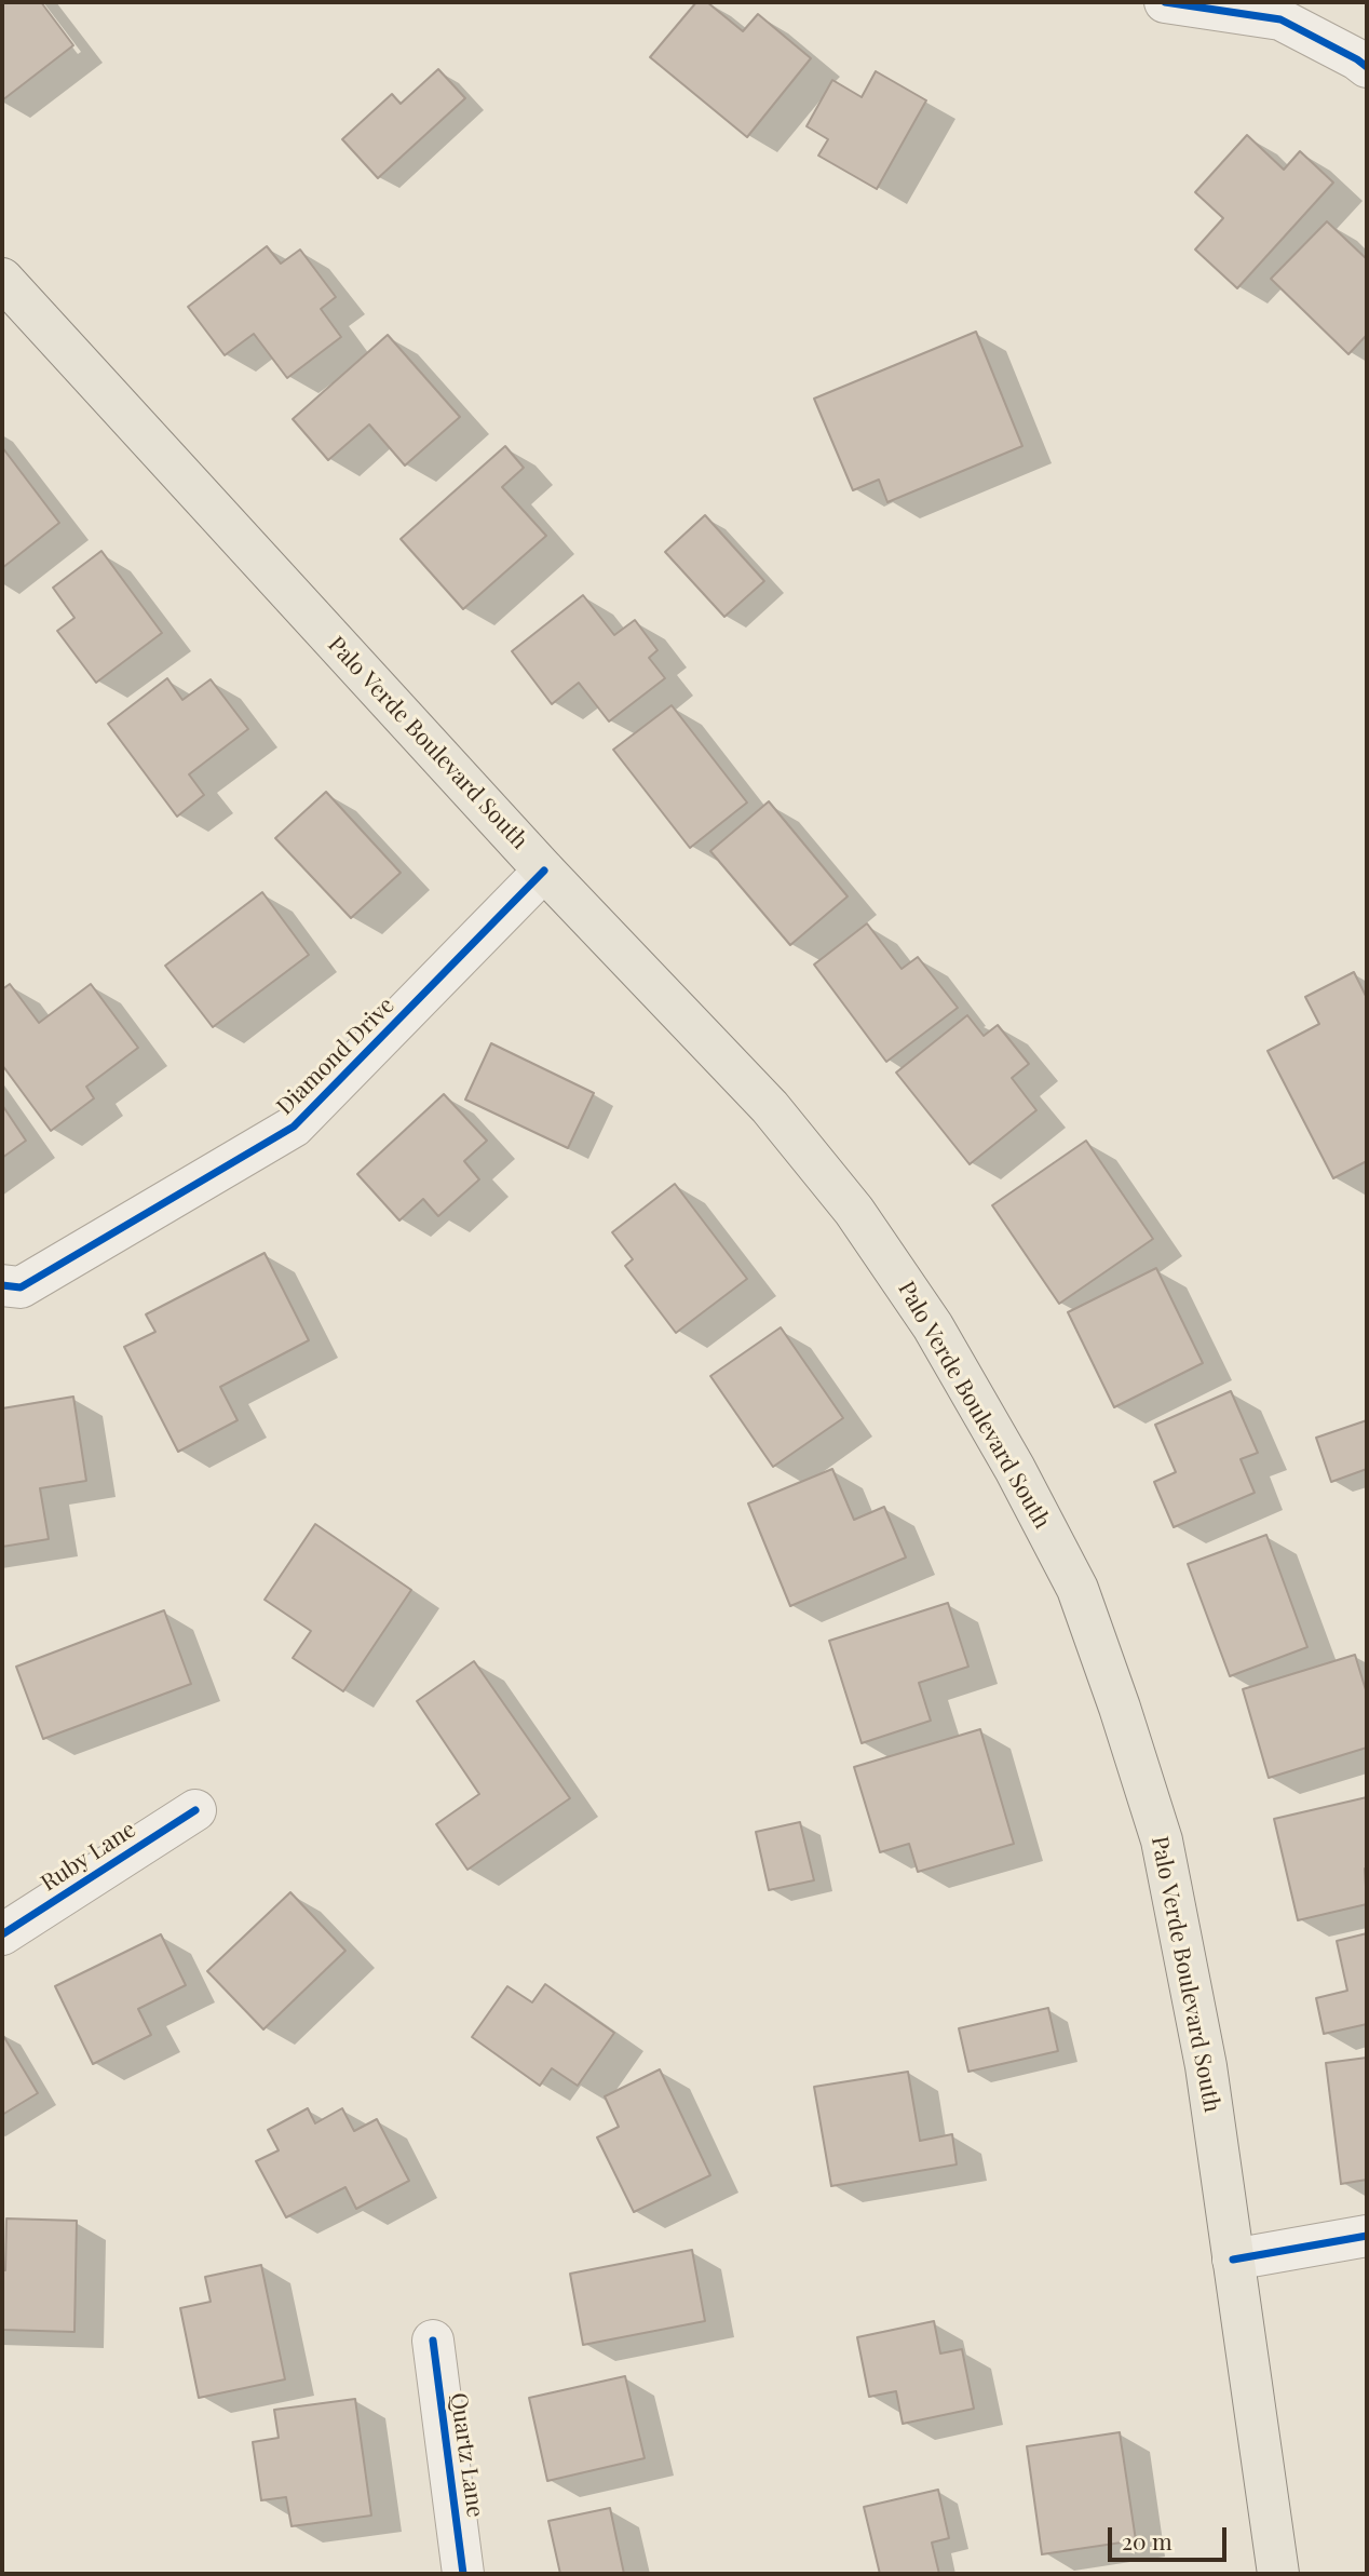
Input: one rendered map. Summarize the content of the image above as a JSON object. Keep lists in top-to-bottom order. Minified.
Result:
{"streets":{"main road":["Palo Verde Boulevard South"],"street":["Diamond Drive","Ruby Lane","Quartz Lane"]},"crossings":[["Palo Verde Boulevard South","Diamond Drive"]],"scale_bar":"20 m"}
